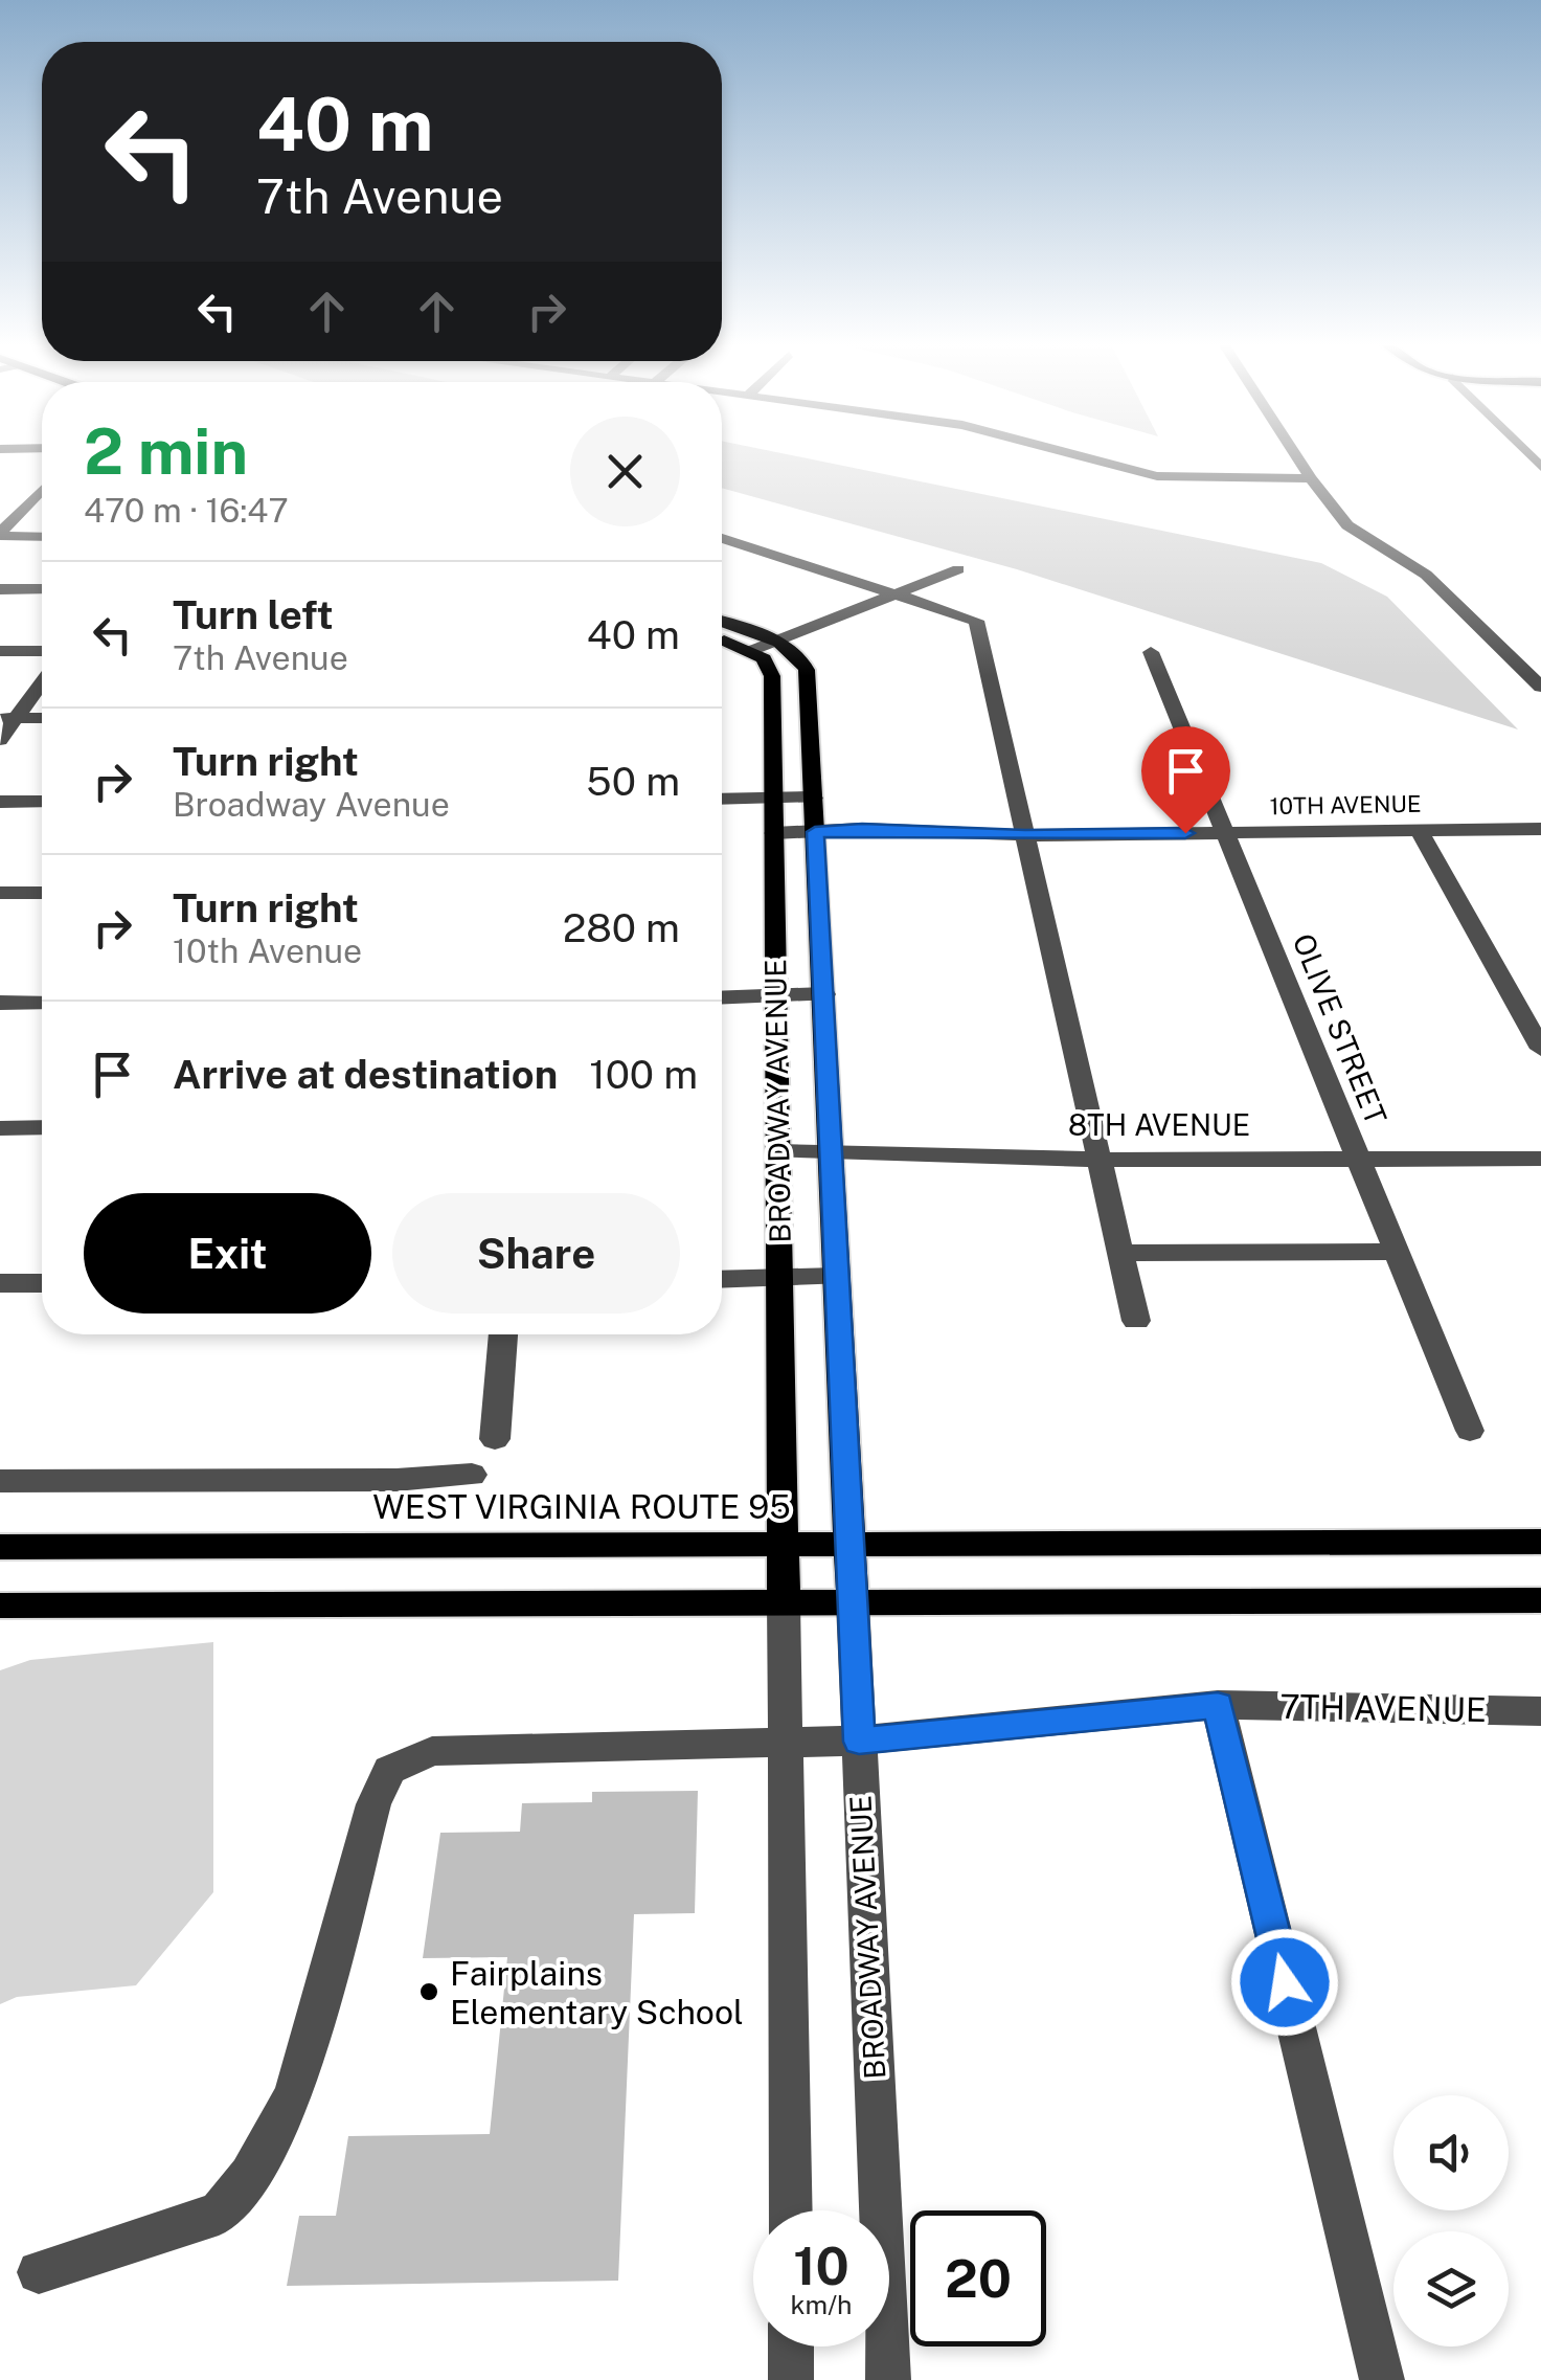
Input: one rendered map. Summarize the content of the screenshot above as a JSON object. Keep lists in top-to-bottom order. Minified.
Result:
{"streets":{"main road":["BROADWAY AVENUE","WEST VIRGINIA ROUTE 95"],"street":["10TH AVENUE","OLIVE STREET","8TH AVENUE","7TH AVENUE"]},"crossings":[["10TH AVENUE","OLIVE STREET"],["10TH AVENUE","BROADWAY AVENUE"],["OLIVE STREET","8TH AVENUE"],["BROADWAY AVENUE","8TH AVENUE"],["BROADWAY AVENUE","WEST VIRGINIA ROUTE 95"],["BROADWAY AVENUE","7TH AVENUE"]],"places":["Fairplains Elementary School"],"page":{"turn":["40 m","7th Avenue"],"heading":["2 min","470 m · 16:47"],"list":[{"name":"Turn left","note":"7th Avenue","value":"40 m"},{"name":"Turn right","note":"Broadway Avenue","value":"50 m"},{"name":"Turn right","note":"10th Avenue","value":"280 m"},{"name":"Arrive at destination","value":"100 m"}],"buttons":["Exit","Share"],"speed":"10 km/h","limit":"20"}}
